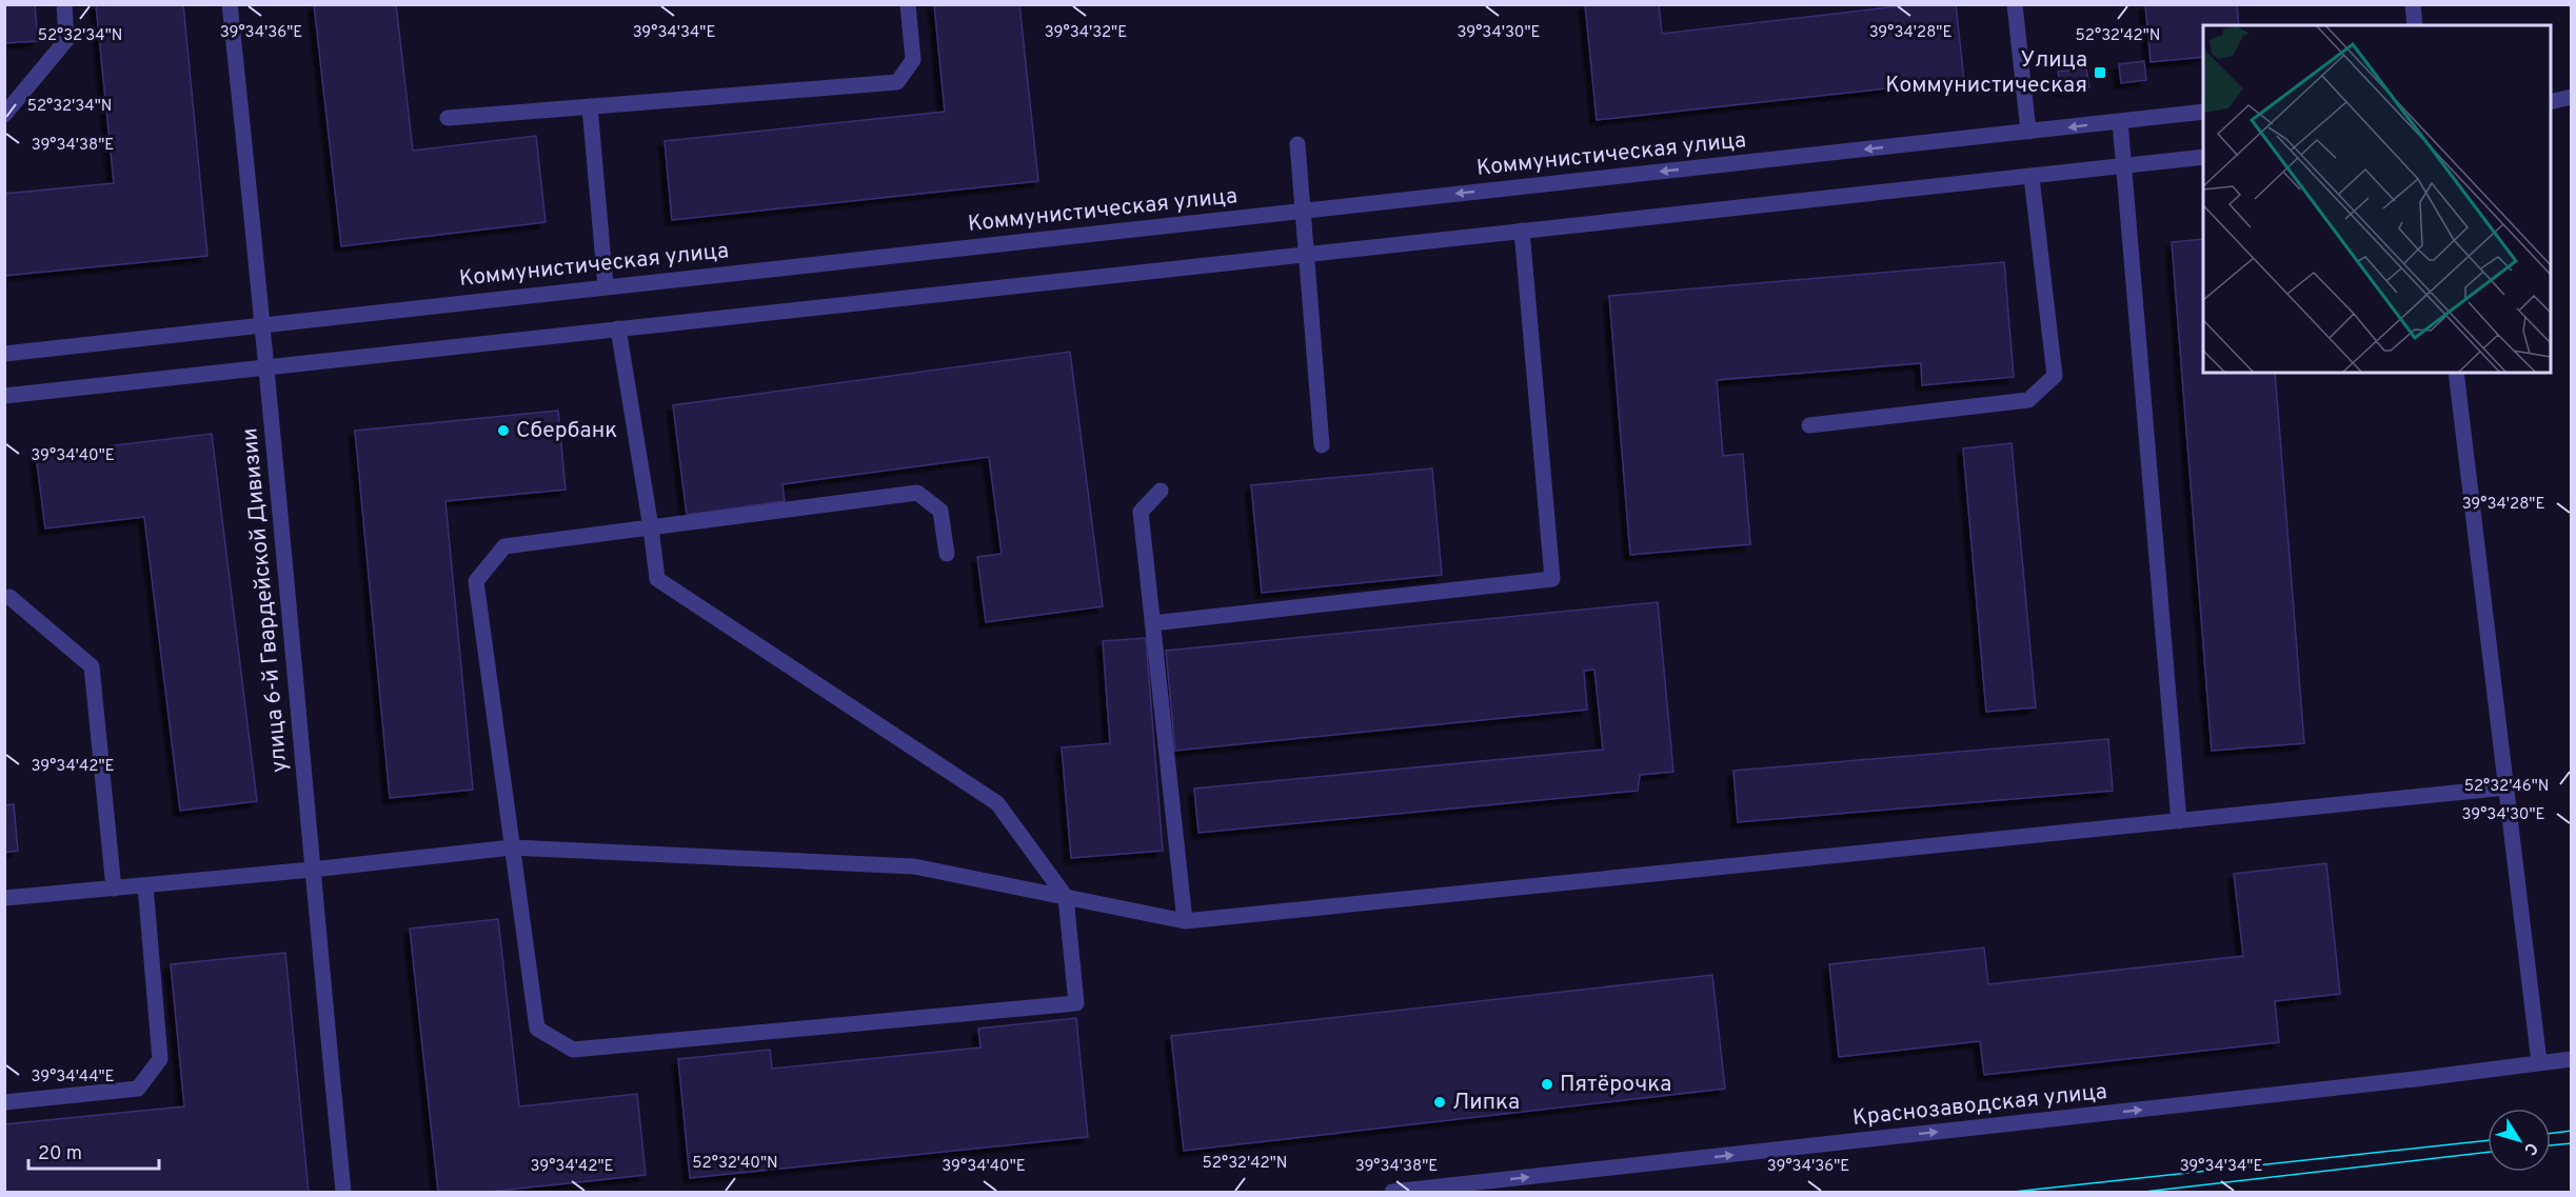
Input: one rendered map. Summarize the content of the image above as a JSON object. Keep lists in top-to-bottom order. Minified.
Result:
{"streets":{"street":["Коммунистическая улица","улица 6-й Гвардейской Дивизии","Краснозаводская улица"]},"crossings":[["Коммунистическая улица","улица 6-й Гвардейской Дивизии"]],"one_way":["Краснозаводская улица"],"places":{"transit":["Улица Коммунистическая"],"other":["Сбербанк","Пятёрочка","Липка"]},"scale_bar":"20 m","north":"bottom right","coordinates":["39°34'36\"E","39°34'32\"E","39°34'30\"E","39°34'28\"E","39°34'34\"E","52°32'34\"N","52°32'42\"N","39°34'38\"E","39°34'40\"E","39°34'42\"E","52°32'46\"N","39°34'44\"E","52°32'40\"N"]}
